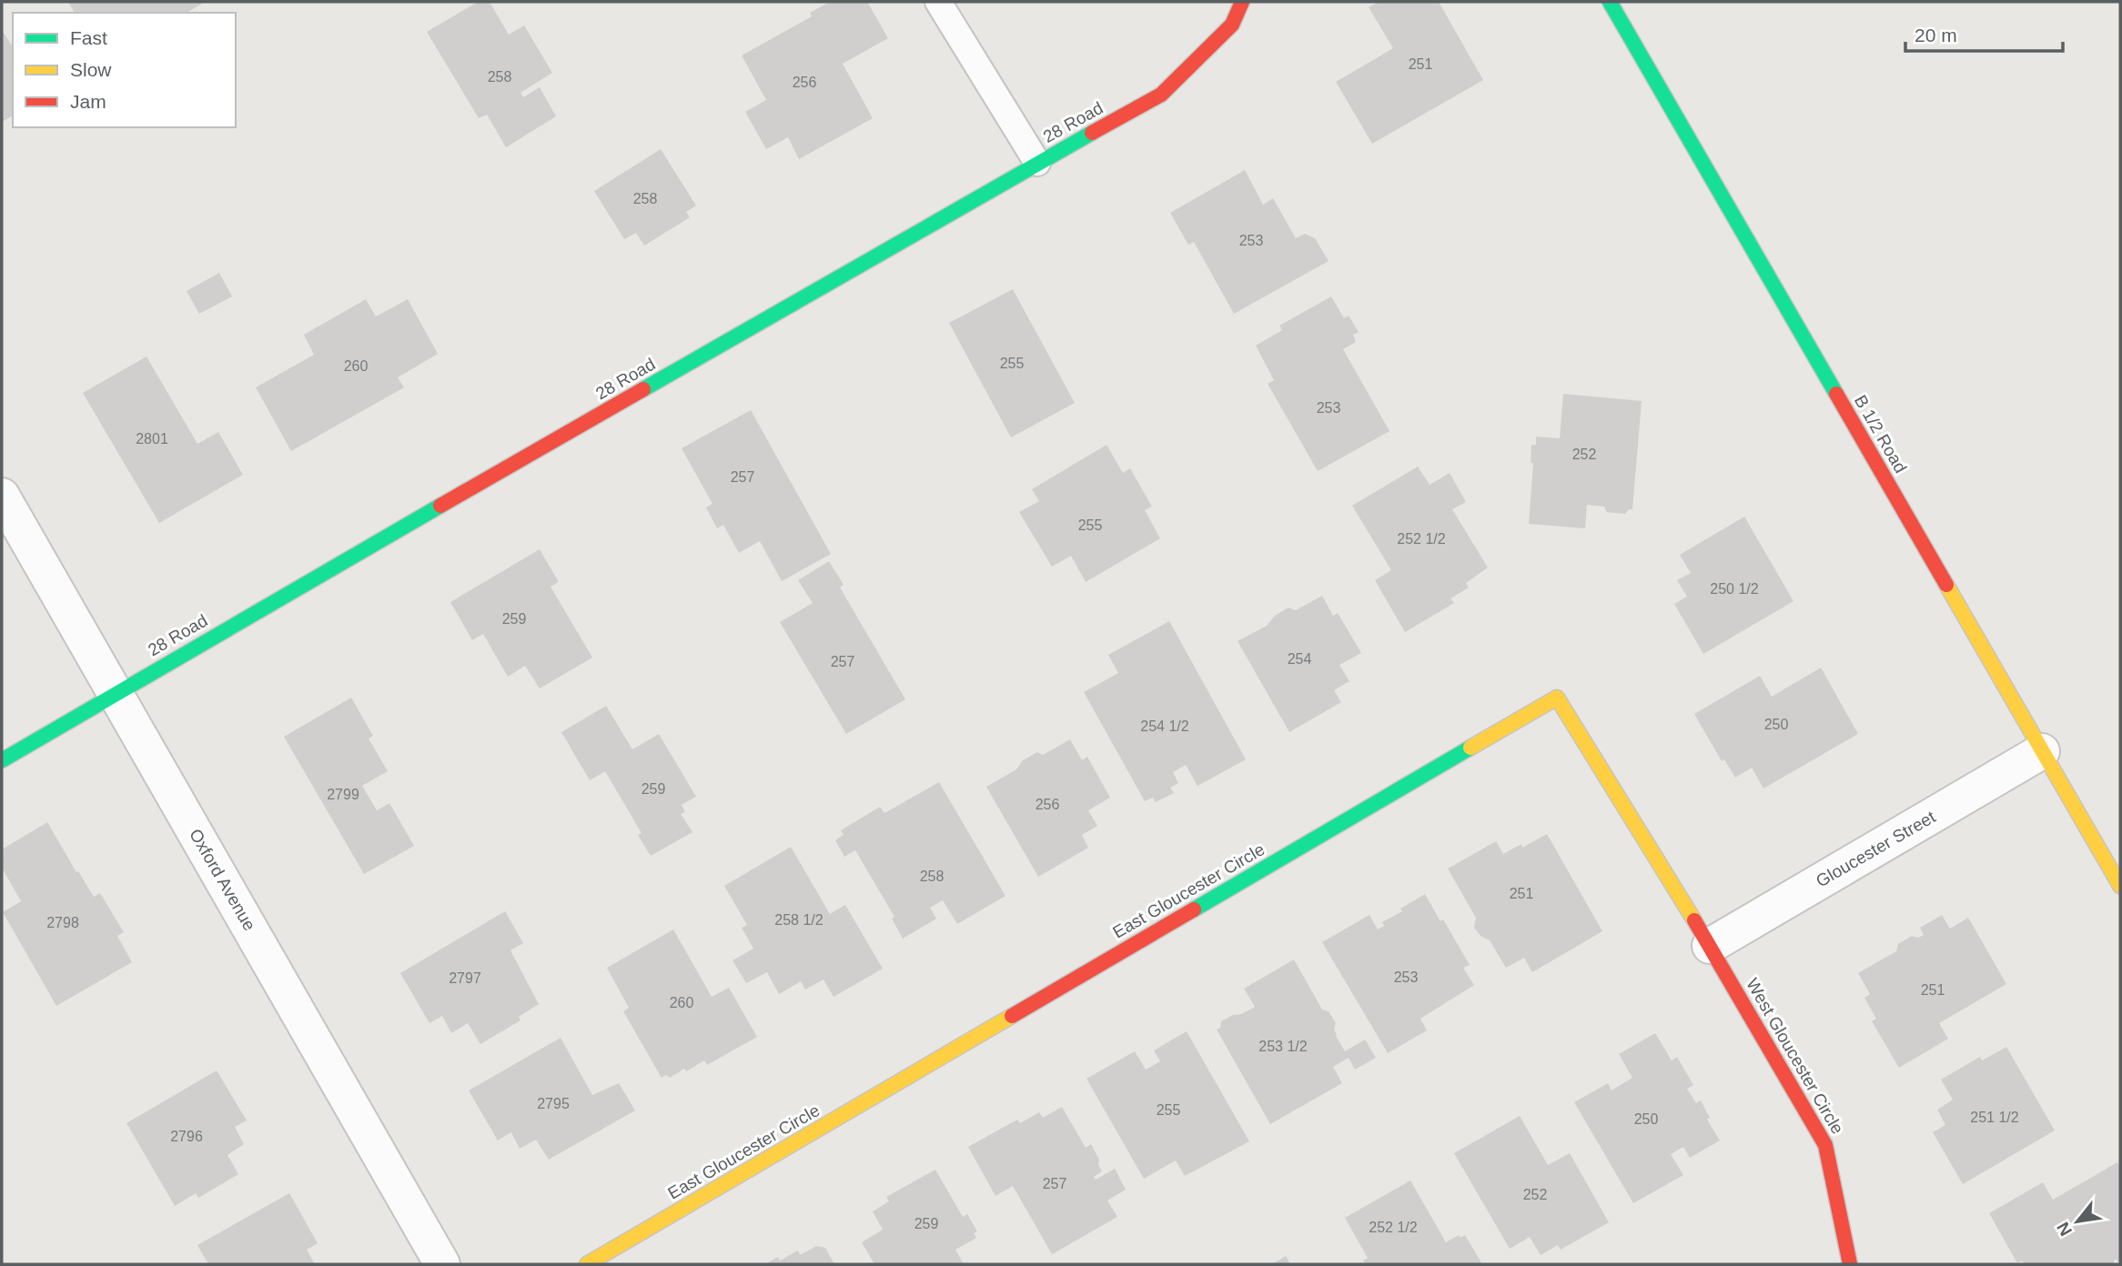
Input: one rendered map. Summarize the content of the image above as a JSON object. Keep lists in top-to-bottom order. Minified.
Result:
{"streets":{"street":["28 Road","B 1/2 Road","Gloucester Street","Oxford Avenue","East Gloucester Circle","West Gloucester Circle"]},"crossings":[["28 Road","Oxford Avenue"],["B 1/2 Road","Gloucester Street"],["Gloucester Street","East Gloucester Circle"],["Gloucester Street","West Gloucester Circle"],["East Gloucester Circle","West Gloucester Circle"]],"house_numbers":["251","258","256","258","253","255","260","253","2801","252","257","255","252 1/2","250 1/2","259","254","257","250","254 1/2","259","2799","256","258","251","258 1/2","2798","253","2797","251","260","253 1/2","2795","255","251 1/2","250","2796","257","252","259","252 1/2"],"legend":["Fast","Slow","Jam"],"scale_bar":"20 m","north":"bottom left"}
